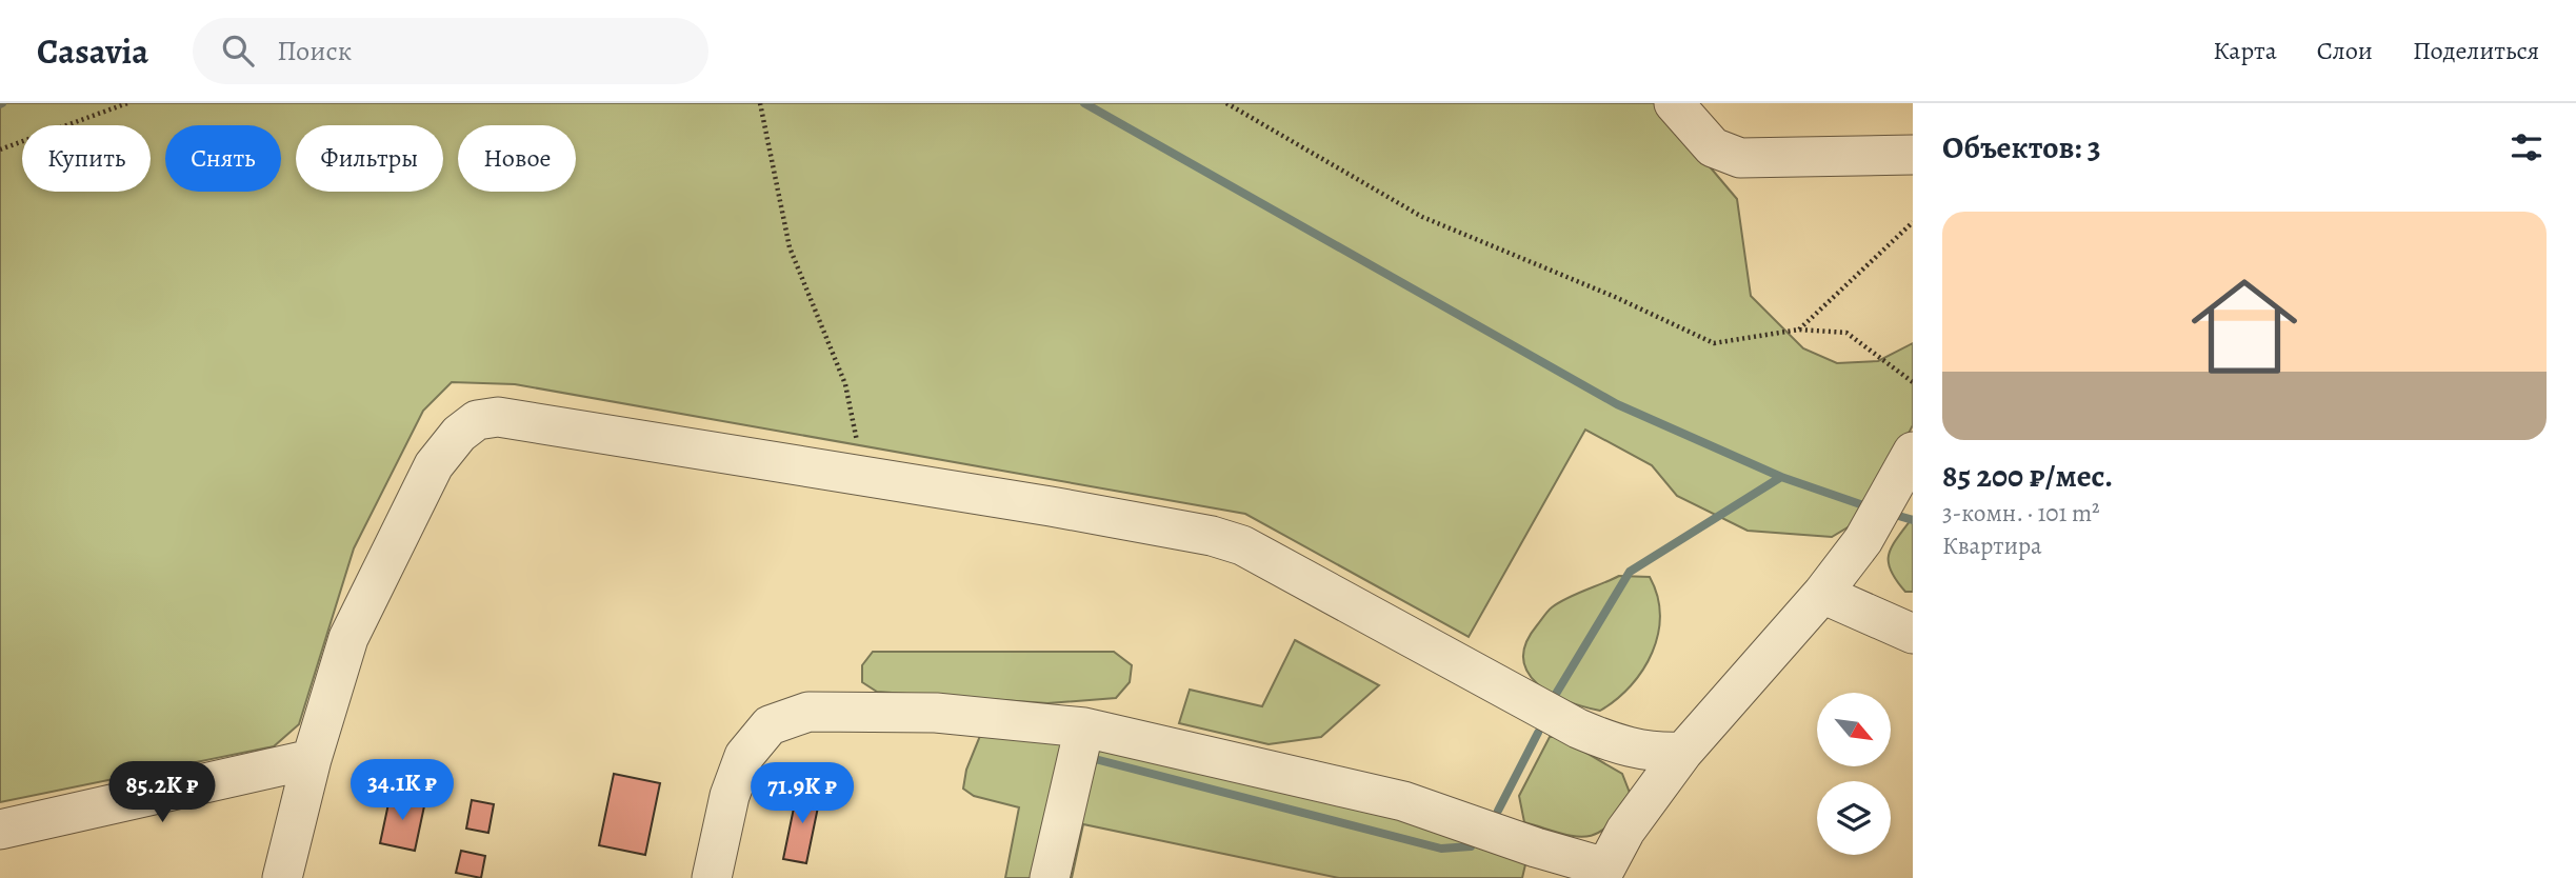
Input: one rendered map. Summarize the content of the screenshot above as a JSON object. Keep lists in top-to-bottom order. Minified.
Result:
{"north":"bottom right","page":{"header":"Casavia","search":"Поиск","nav":["Карта","Слои","Поделиться"],"heading":"Объектов: 3","chip":["Купить","Снять","Фильтры","Новое"],"list":[{"name":"85 200 ₽/мес.","note":"3-комн. · 101 m² · Квартира"}],"price":["34.1K ₽","85.2K ₽","71.9K ₽"]}}
